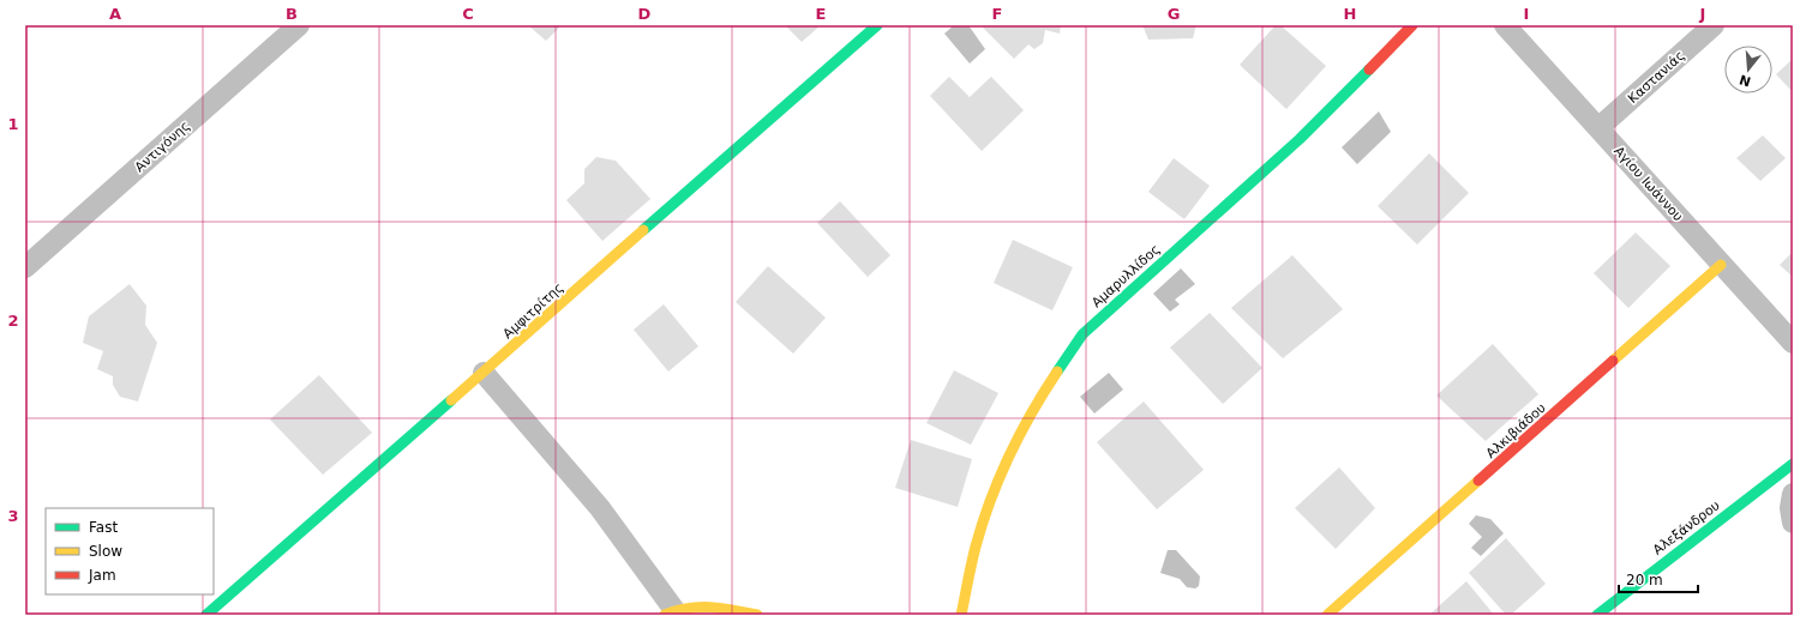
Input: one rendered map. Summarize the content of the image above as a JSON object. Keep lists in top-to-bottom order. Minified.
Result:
{"streets":{"street":["Καστανιάς","Αντιγόνης","Αγίου Ιωάννου","Αμαρυλλίδος","Αμφιτρίτης","Αλκιβιάδου","Αλεξάνδρου"]},"crossings":[["Καστανιάς","Αγίου Ιωάννου"],["Αγίου Ιωάννου","Αλκιβιάδου"]],"legend":["Fast","Slow","Jam"],"scale_bar":"20 m","north":"bottom","grid":{"columns":["A","B","C","D","E","F","G","H","I","J"],"rows":["1","2","3"]}}
